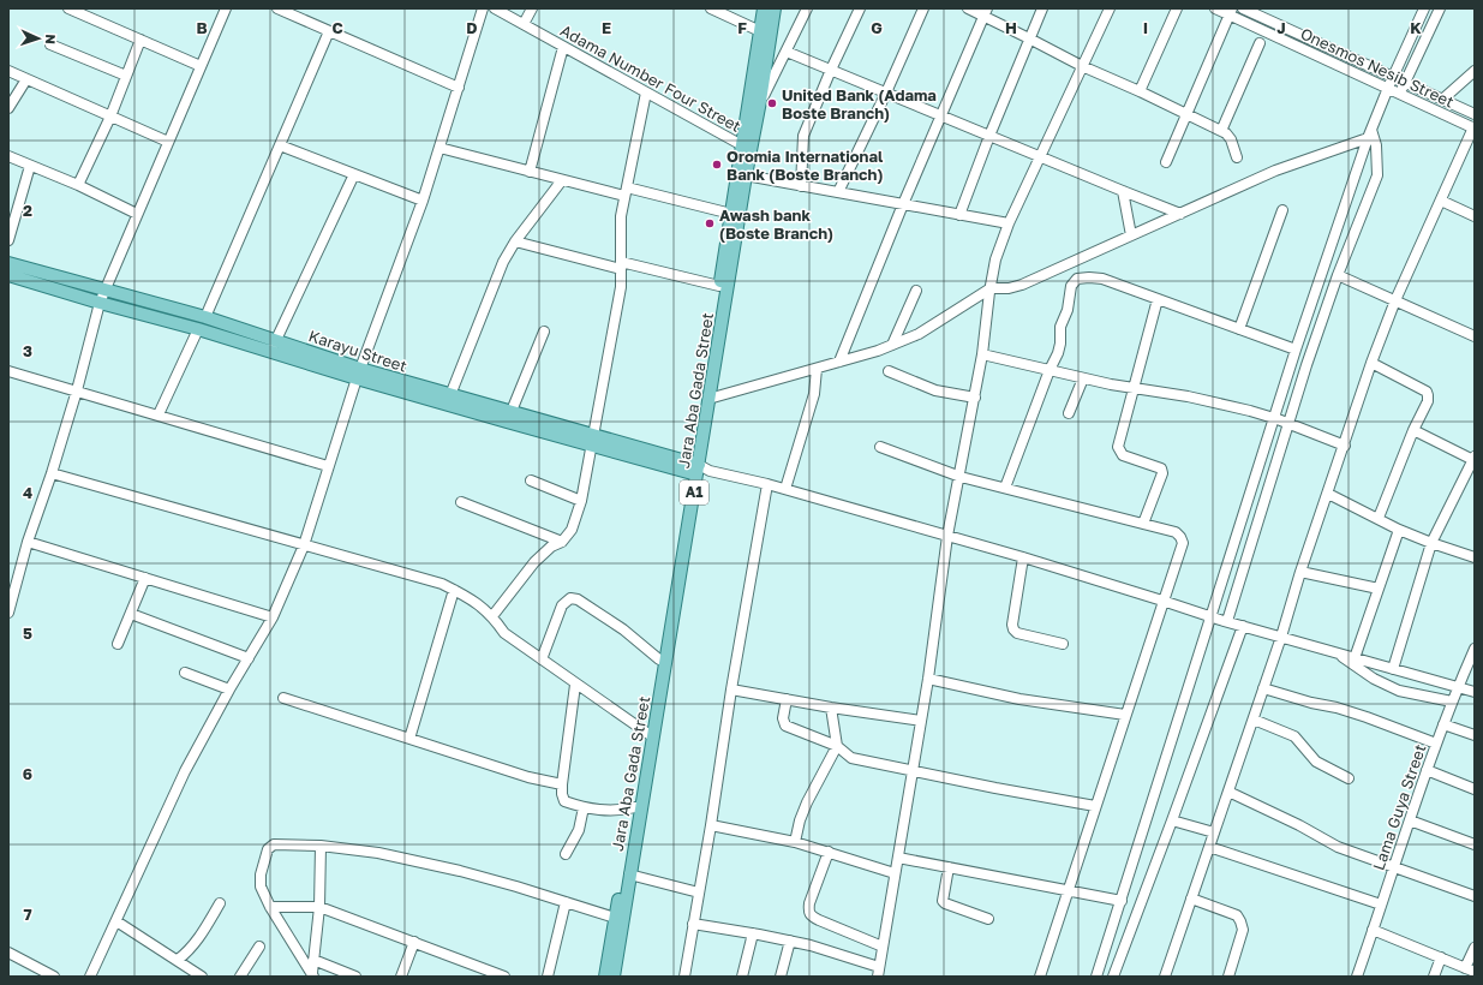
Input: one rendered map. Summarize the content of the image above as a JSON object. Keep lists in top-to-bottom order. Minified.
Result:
{"streets":{"main road":["Karayu Street","Jara Aba Gada Street","A1"],"street":["Onesmos Nesib Street","Adama Number Four Street","Lama Guya Street"]},"crossings":[["Adama Number Four Street","Jara Aba Gada Street"],["Karayu Street","Jara Aba Gada Street"]],"places":["United Bank (Adama Boste Branch)","Oromia International Bank (Boste Branch)","Awash bank (Boste Branch)"],"north":"right","grid":{"columns":["B","C","D","E","F","G","H","I","J","K"],"rows":["2","3","4","5","6","7"]}}
